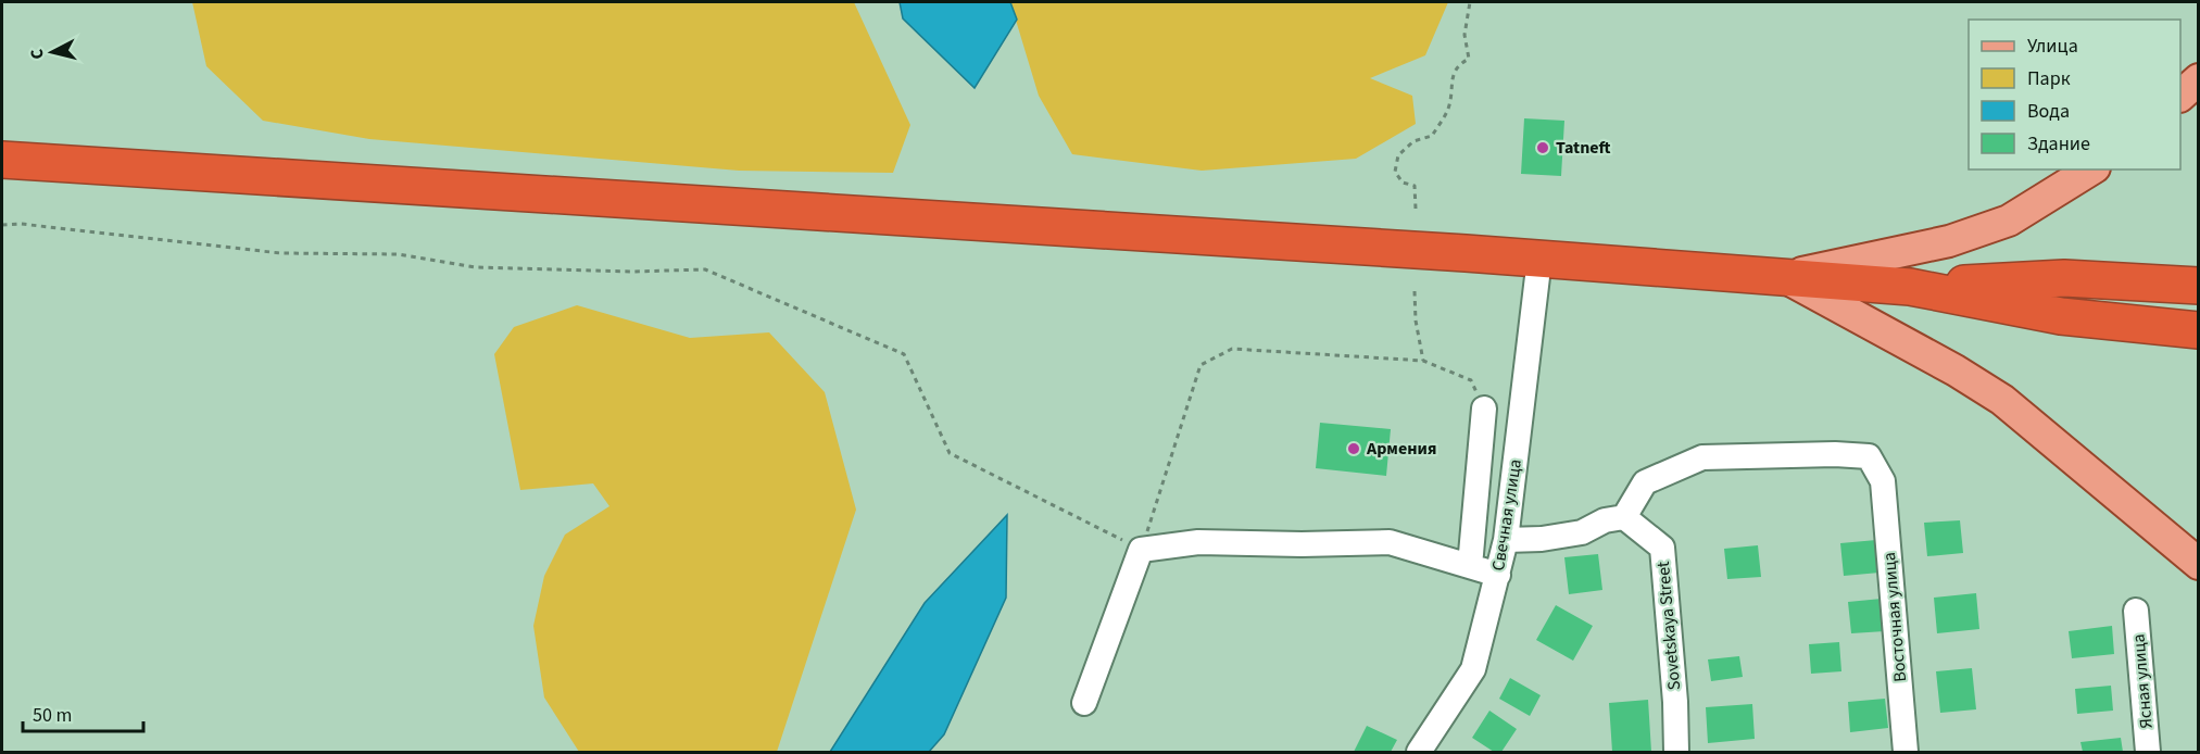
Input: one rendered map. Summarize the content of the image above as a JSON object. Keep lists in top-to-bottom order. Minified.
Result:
{"streets":{"street":["Свечная улица","Восточная улица","Sovetskaya Street","Ясная улица"]},"crossings":[["Восточная улица","Sovetskaya Street"]],"places":["Tatneft","Армения"],"legend":["Улица","Парк","Вода","Здание"],"scale_bar":"50 m","north":"left"}
